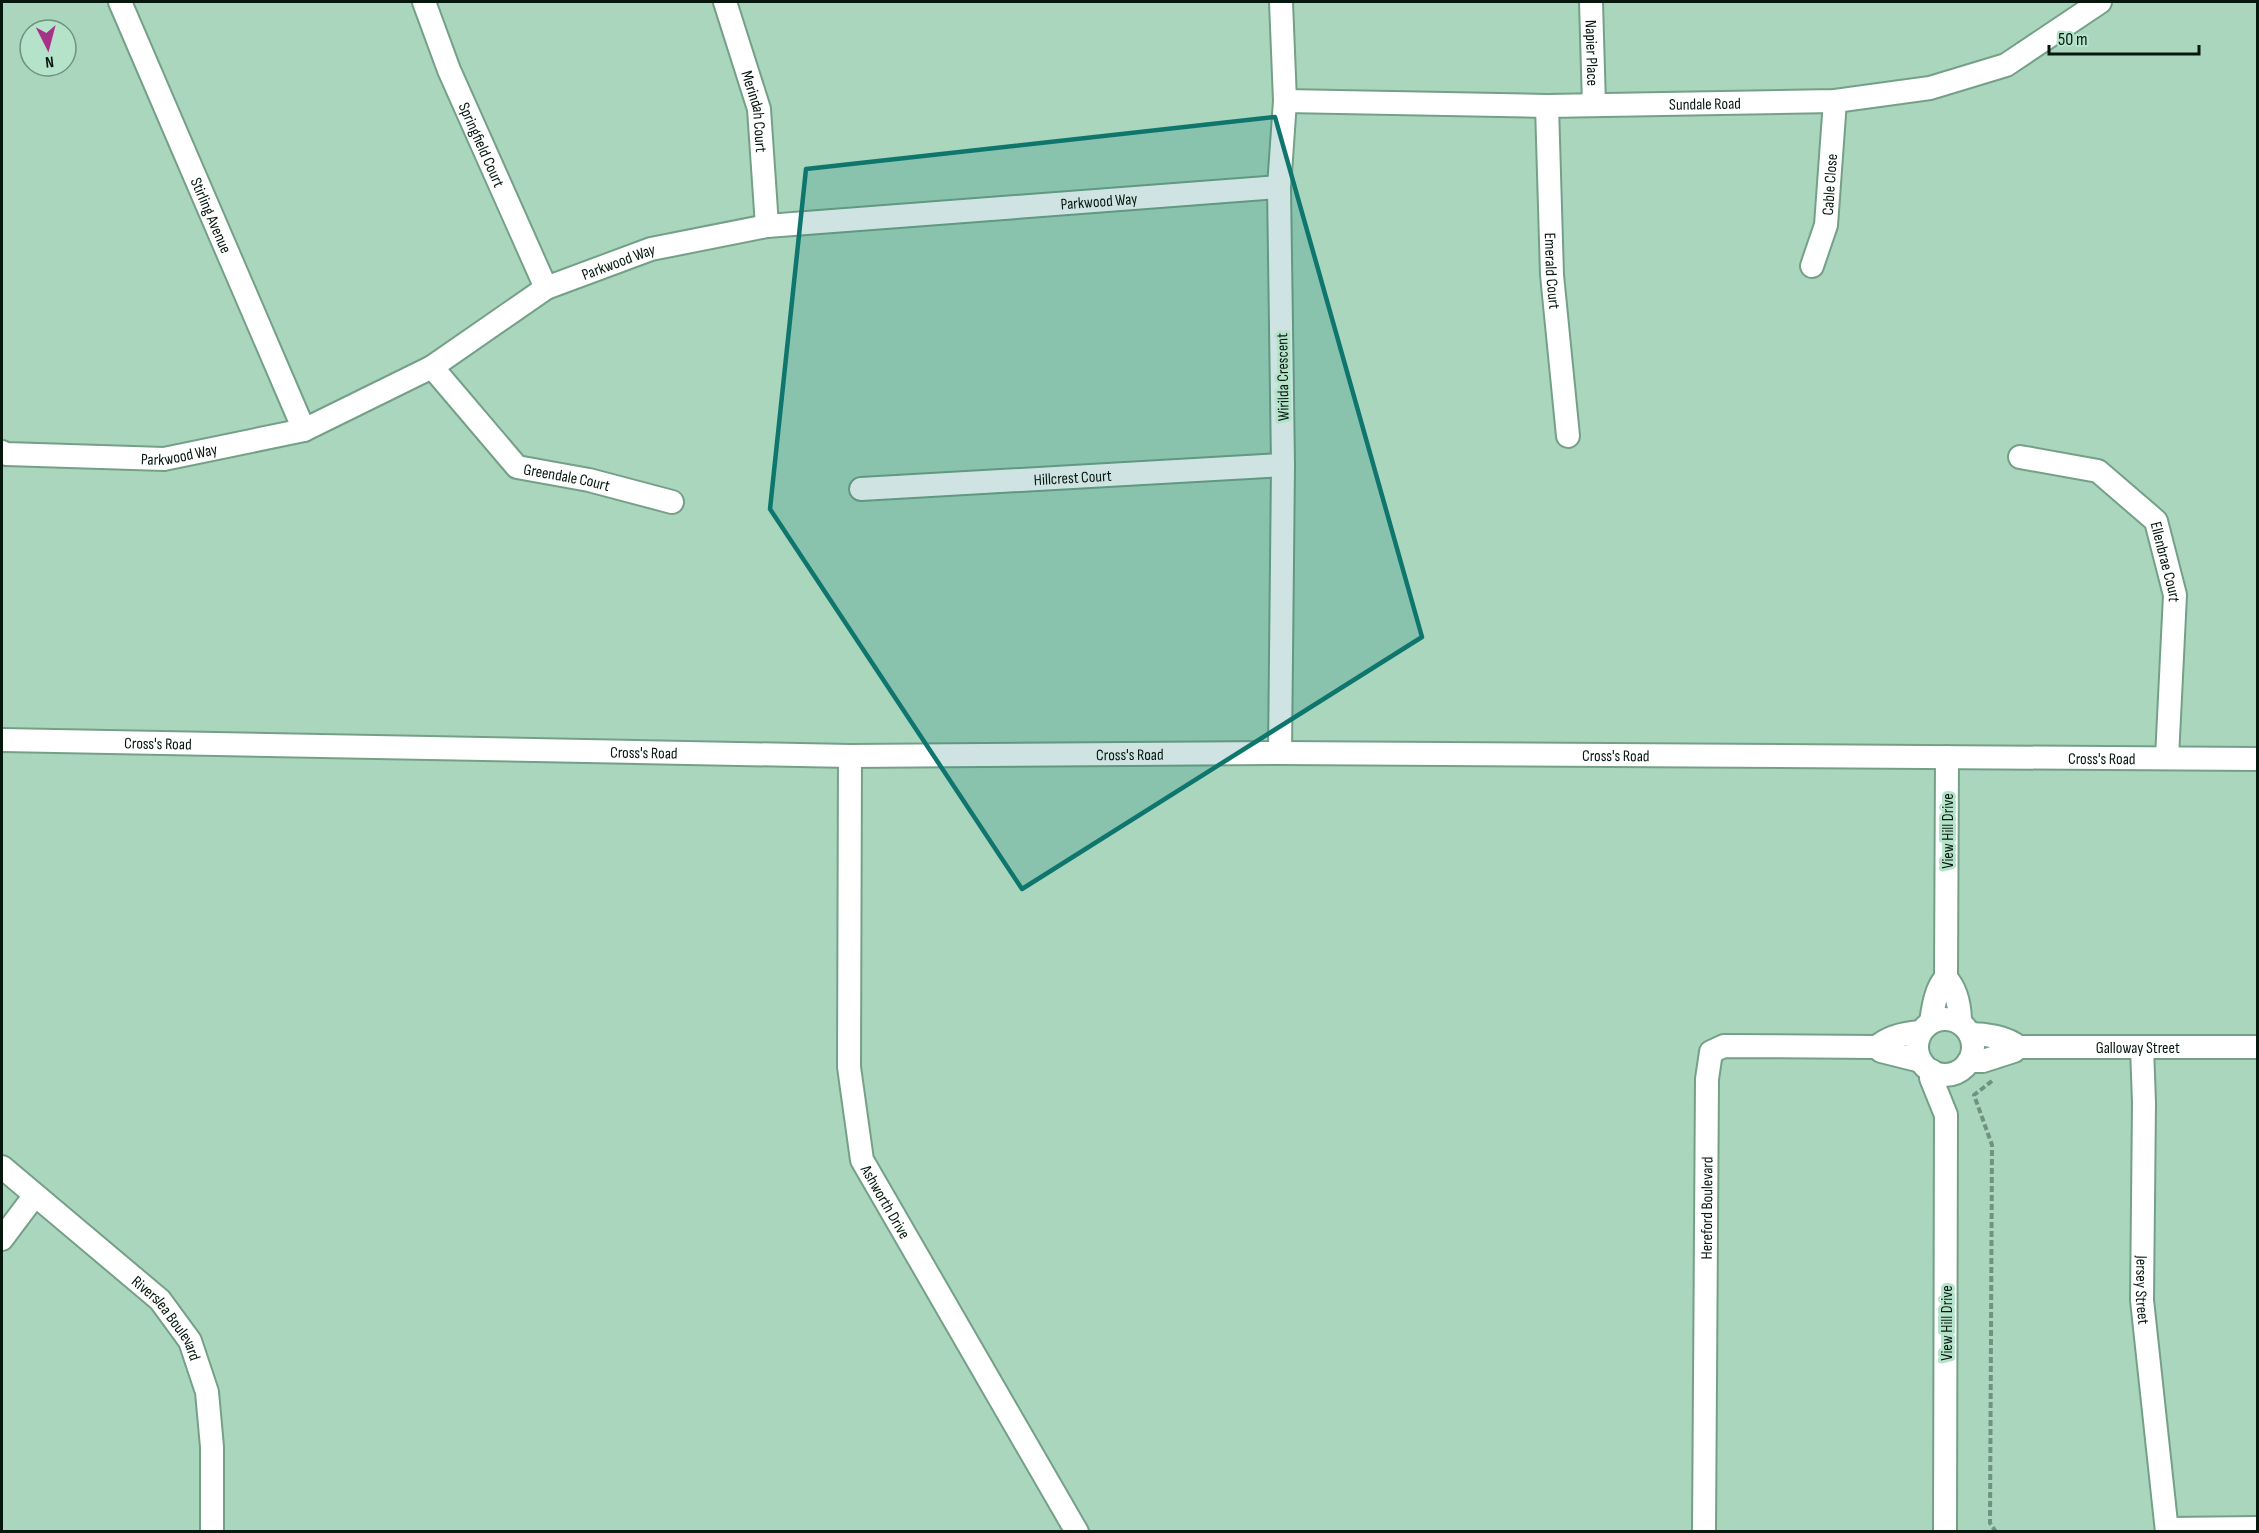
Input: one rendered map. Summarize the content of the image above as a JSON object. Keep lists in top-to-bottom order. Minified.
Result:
{"streets":{"street":["Napier Place","Sundale Road","Merindah Court","Springfield Court","Cable Close","Parkwood Way","Stirling Avenue","Emerald Court","Wirilda Crescent","Greendale Court","Hillcrest Court","Ellenbrae Court","Cross's Road","View Hill Drive","Galloway Street","Ashworth Drive","Hereford Boulevard","Jersey Street","Riverslea Boulevard"]},"crossings":[["Napier Place","Sundale Road"],["Sundale Road","Cable Close"],["Sundale Road","Emerald Court"],["Sundale Road","Wirilda Crescent"],["Merindah Court","Parkwood Way"],["Springfield Court","Parkwood Way"],["Parkwood Way","Stirling Avenue"],["Parkwood Way","Wirilda Crescent"],["Parkwood Way","Greendale Court"],["Wirilda Crescent","Hillcrest Court"],["Wirilda Crescent","Cross's Road"],["Ellenbrae Court","Cross's Road"],["Cross's Road","View Hill Drive"],["Cross's Road","Ashworth Drive"],["View Hill Drive","Galloway Street"],["View Hill Drive","Hereford Boulevard"],["Galloway Street","Hereford Boulevard"],["Galloway Street","Jersey Street"]],"scale_bar":"50 m","north":"bottom"}
